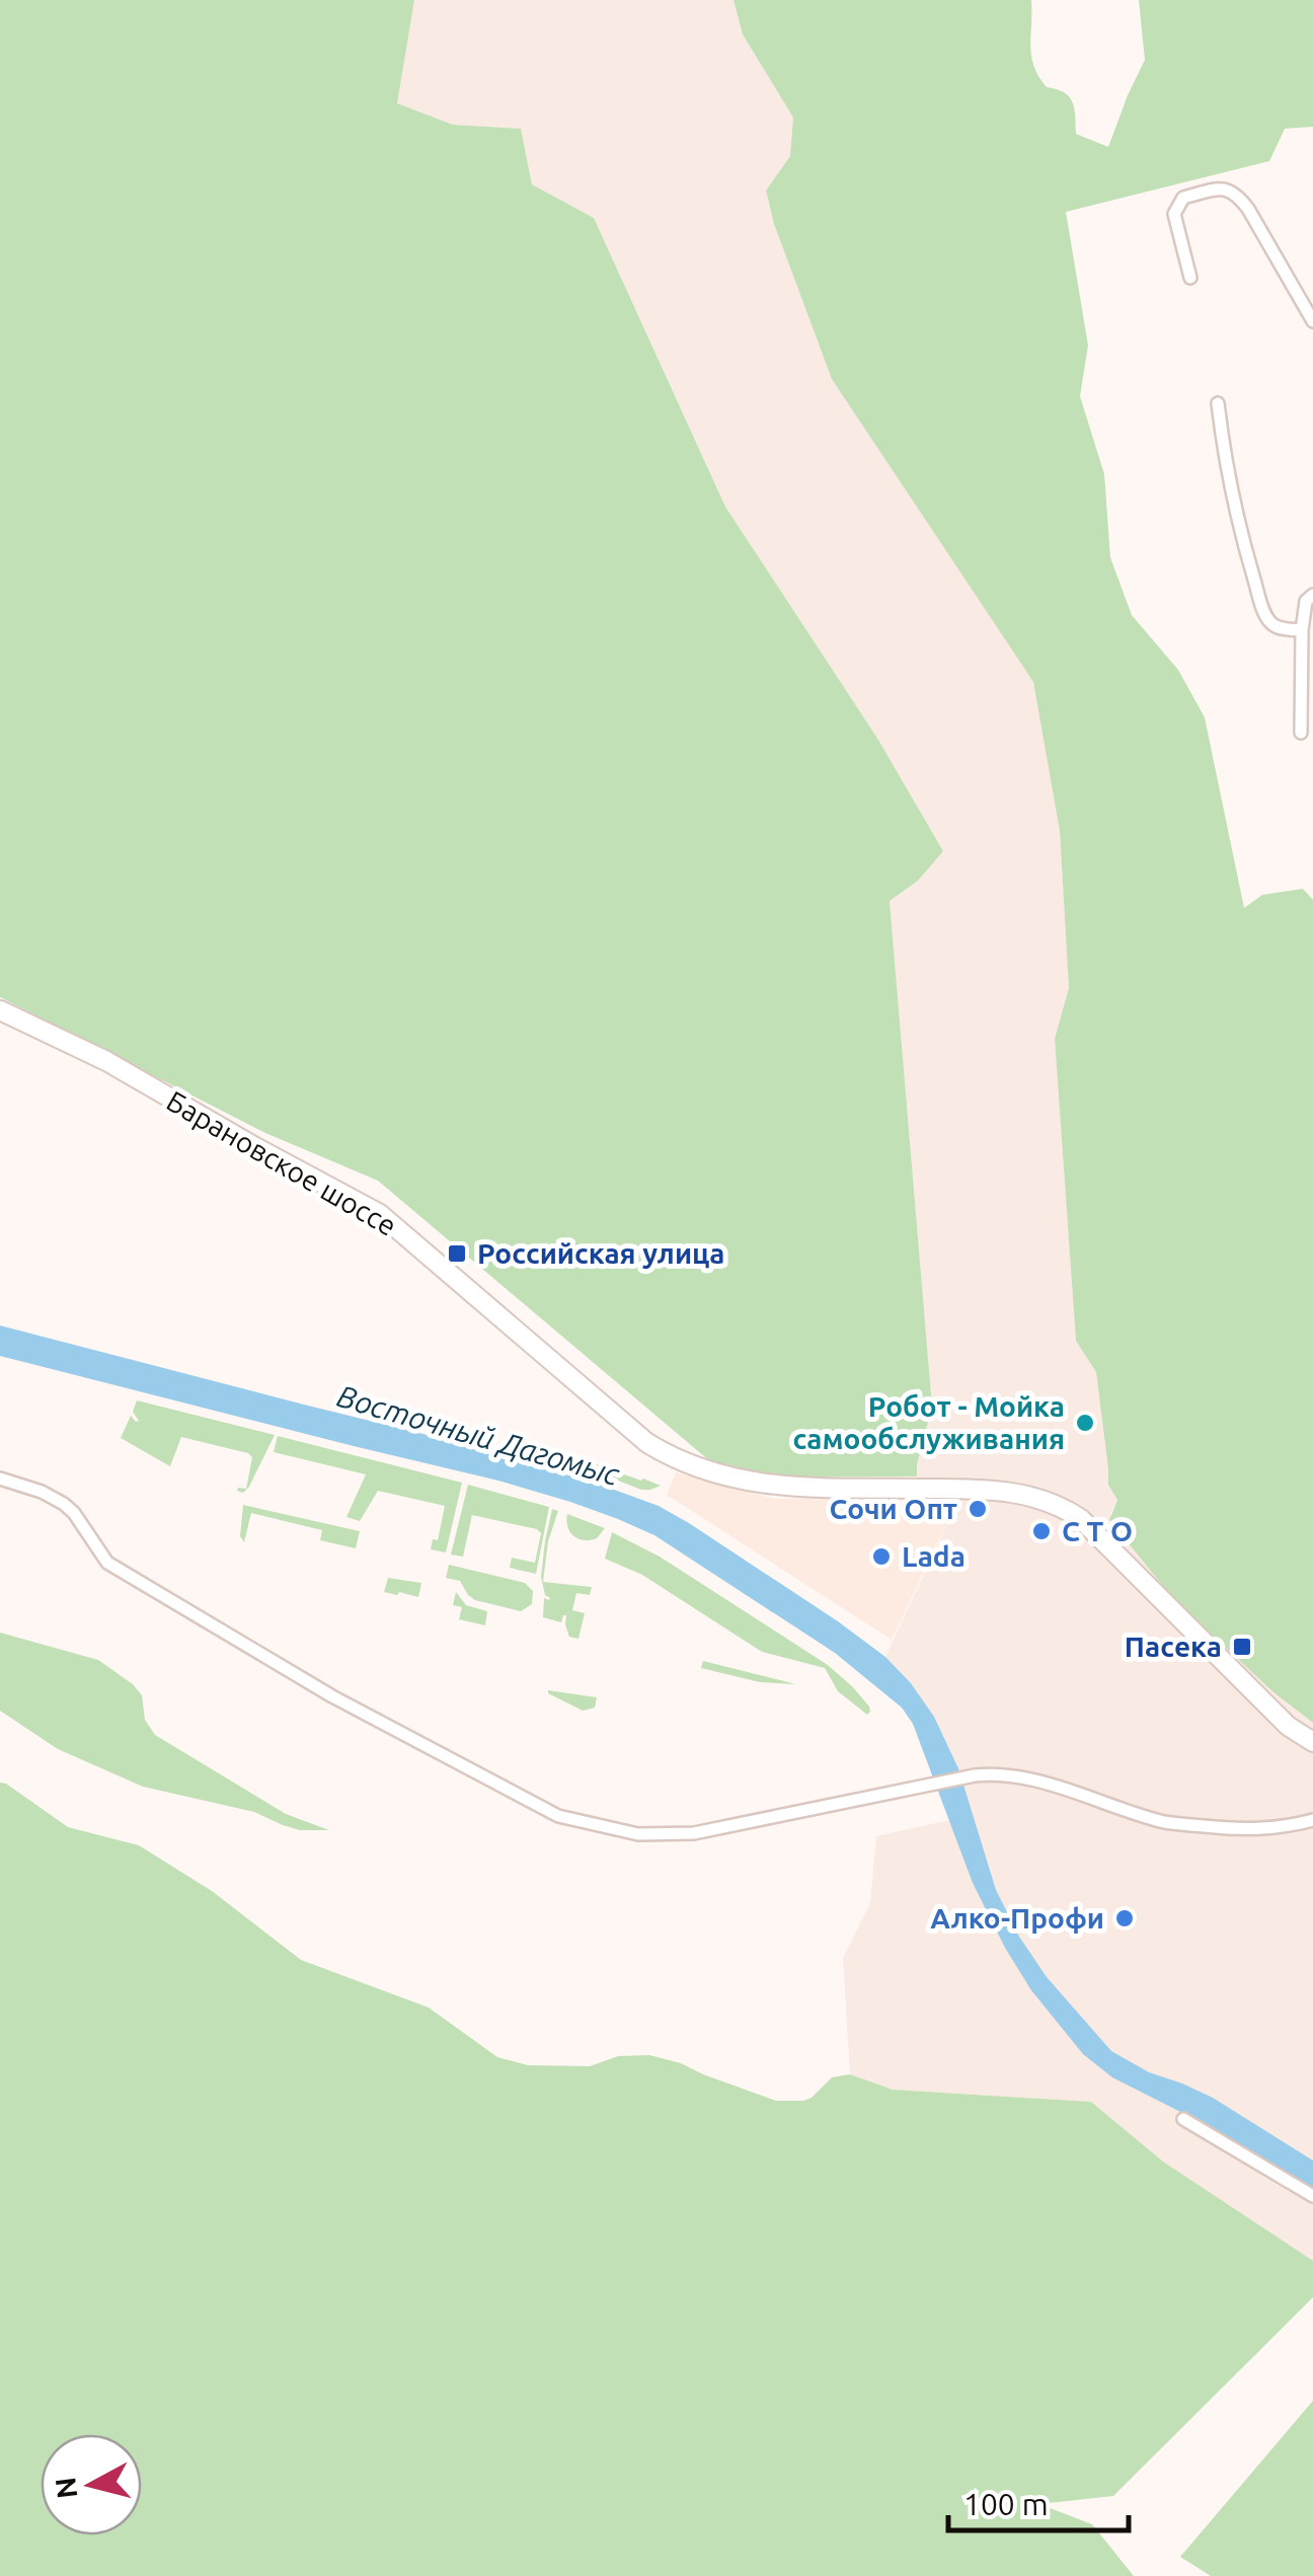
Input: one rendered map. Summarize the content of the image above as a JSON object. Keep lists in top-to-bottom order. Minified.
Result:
{"streets":{"main road":["Барановское шоссе"]},"water":["Восточный Дагомыс"],"places":{"transit":["Российская улица","Пасека"],"other":["Робот - Мойка самообслуживания","Сочи Опт","С Т О","Lada","Алко-Профи"]},"scale_bar":"100 m","north":"left"}
